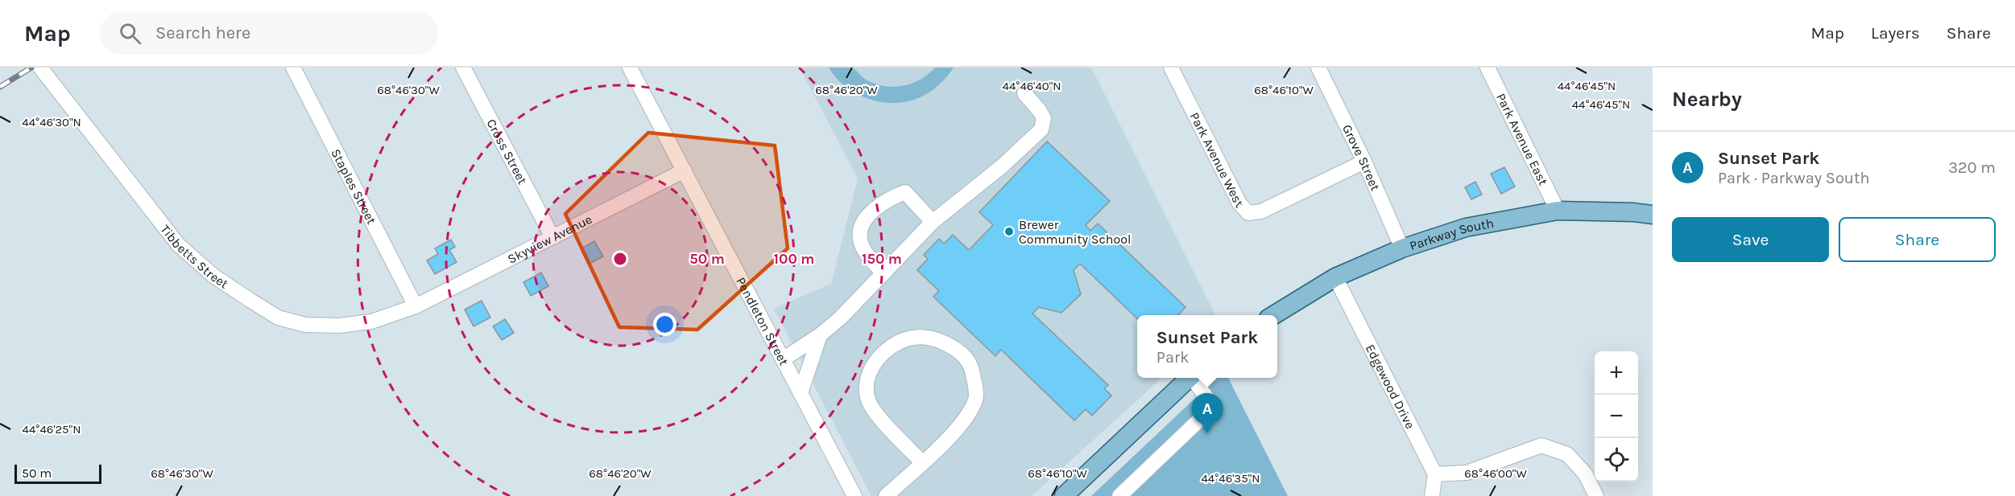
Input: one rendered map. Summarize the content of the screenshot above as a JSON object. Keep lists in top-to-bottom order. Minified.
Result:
{"streets":{"main road":["Parkway South"],"street":["Park Avenue East","Cross Street","Grove Street","Park Avenue West","Staples Street","Skyview Avenue","Tibbetts Street","Pendleton Street","Edgewood Drive"]},"crossings":[["Park Avenue East","Parkway South"],["Cross Street","Skyview Avenue"],["Grove Street","Park Avenue West"],["Grove Street","Parkway South"],["Staples Street","Skyview Avenue"],["Staples Street","Tibbetts Street"],["Parkway South","Edgewood Drive"],["Skyview Avenue","Tibbetts Street"],["Skyview Avenue","Pendleton Street"]],"places":["Brewer Community School"],"scale_bar":"50 m","page":{"header":"Map","search":"Search here","nav":["Map","Layers","Share"],"heading":"Nearby","list":[{"mark":"A","name":"Sunset Park","note":"Park · Parkway South","value":"320 m"}],"buttons":["Save","Share"],"popup":["Sunset Park","Park"],"map_buttons":["+","−"],"pins":"A","scale":"50 m"},"coordinates":["44°46'40\"N","44°46'45\"N","68°46'30\"W","68°46'20\"W","68°46'10\"W","44°46'30\"N","44°46'25\"N","68°46'00\"W","44°46'35\"N"],"rings":["50 m","100 m","150 m"]}
